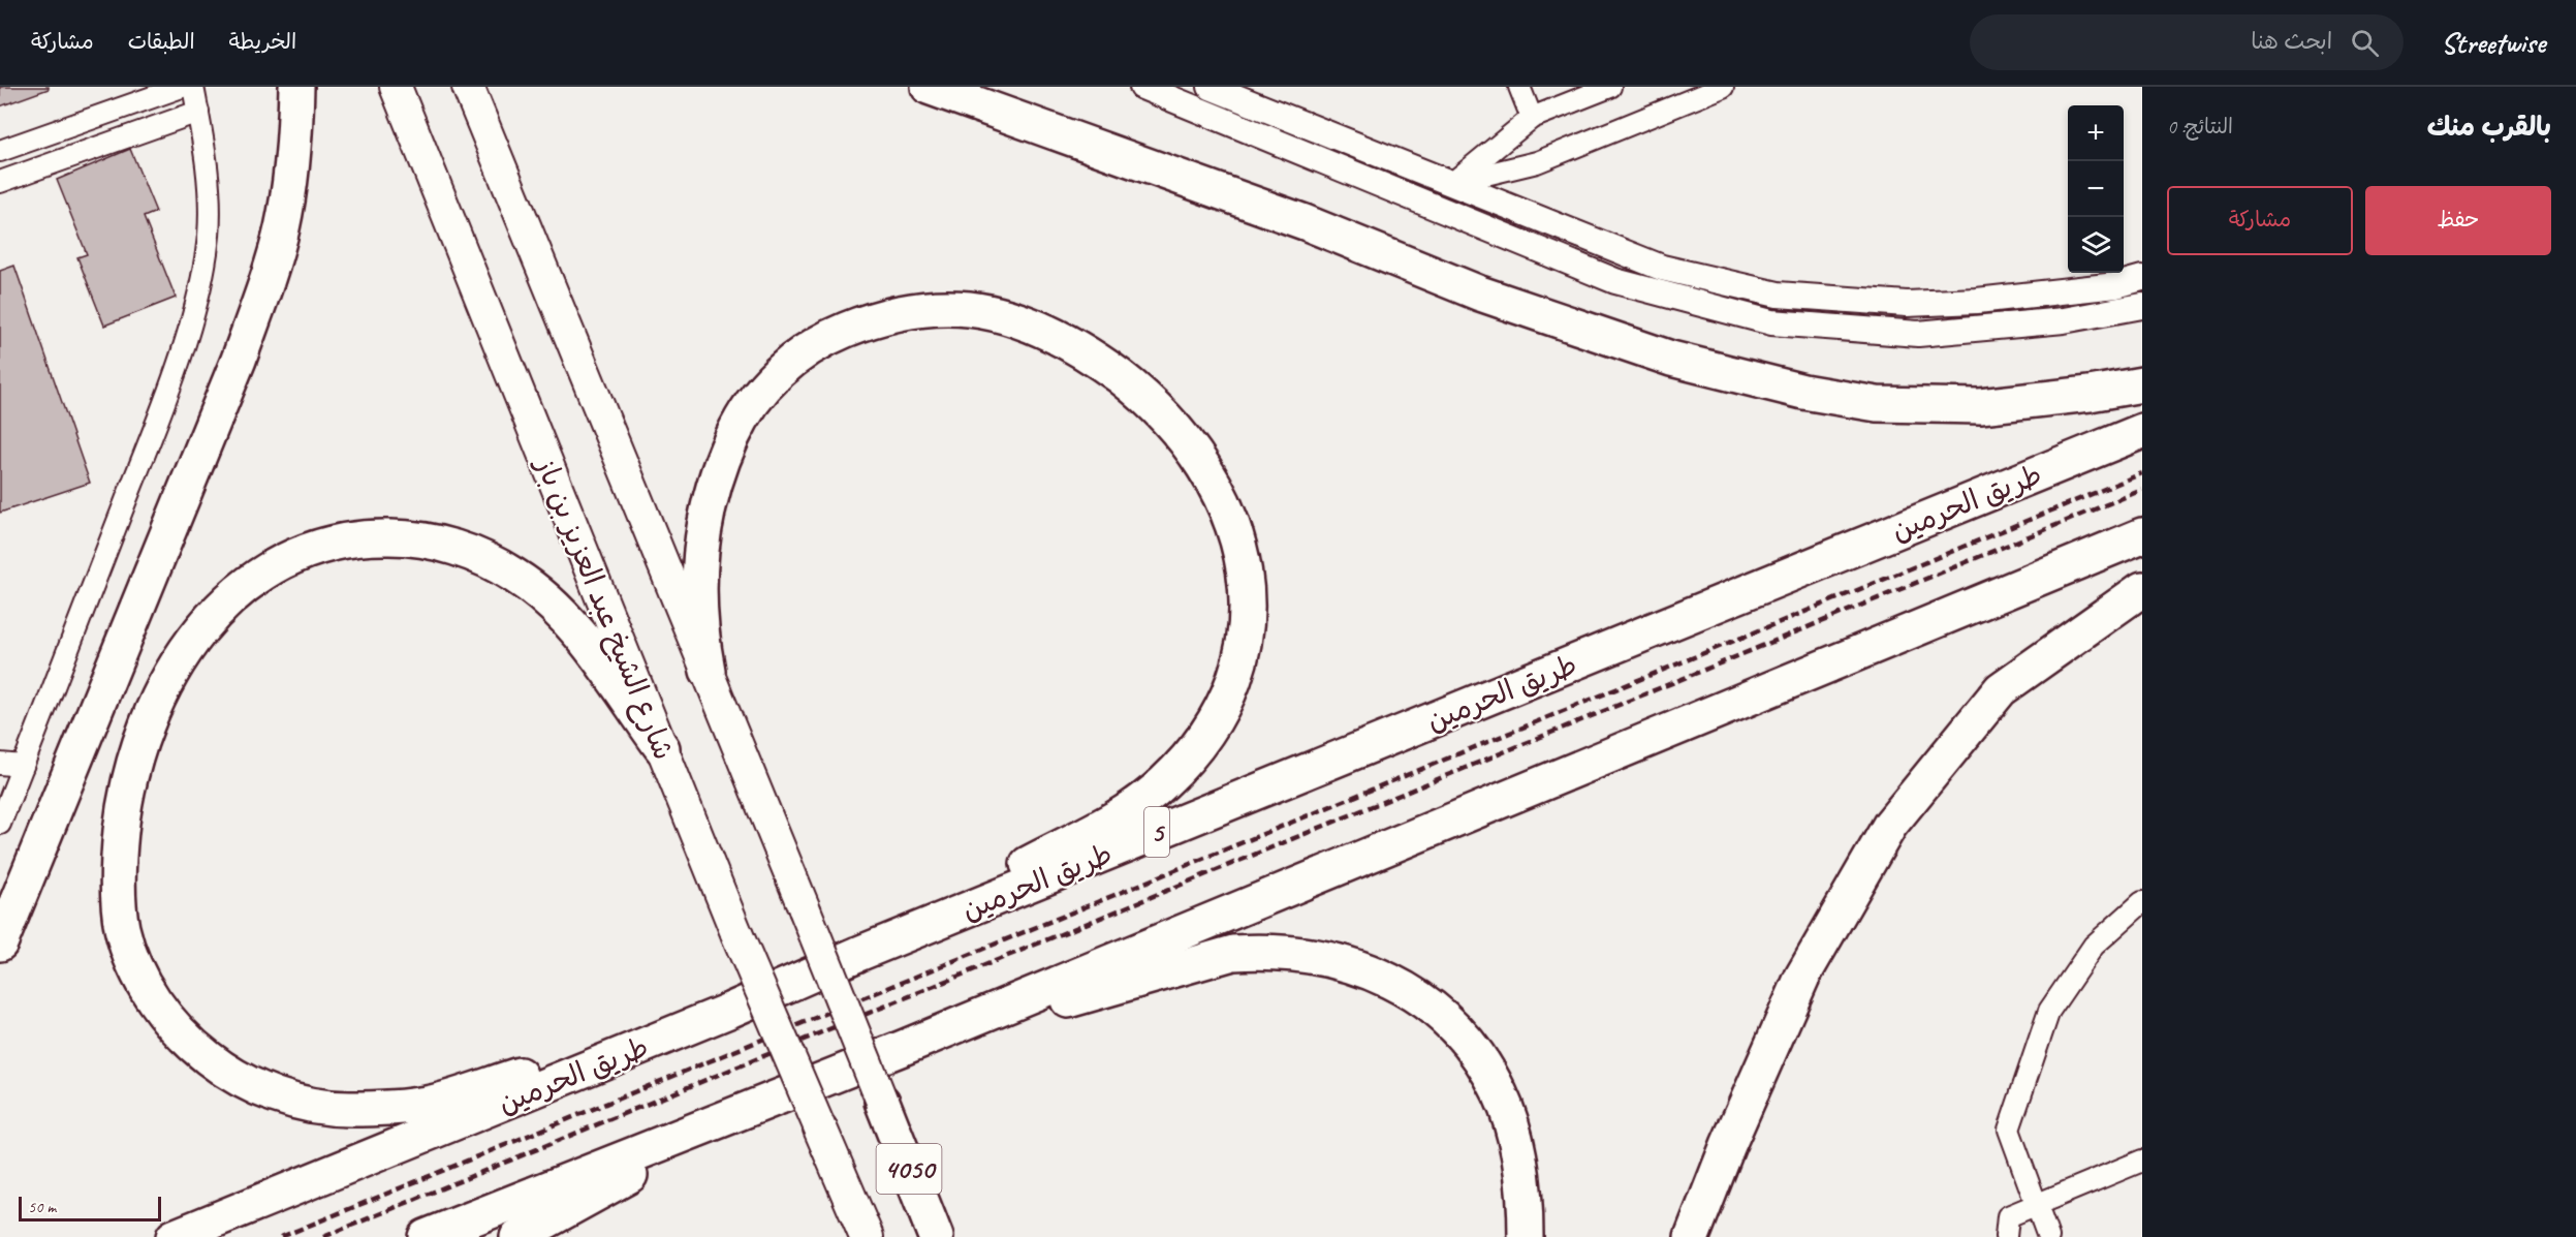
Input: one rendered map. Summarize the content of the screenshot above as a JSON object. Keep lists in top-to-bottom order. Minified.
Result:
{"streets":{"highway":["طريق الحرمين","5","4050"],"main road":["شارع الشيخ عبد العزيز بن باز"]},"scale_bar":"50 m","page":{"header":"Streetwise","search":"ابحث هنا","nav":["الخريطة","الطبقات","مشاركة"],"heading":["بالقرب منك","النتائج: 0"],"map_buttons":["+","−"],"buttons":["حفظ","مشاركة"],"scale":"50 m"}}
